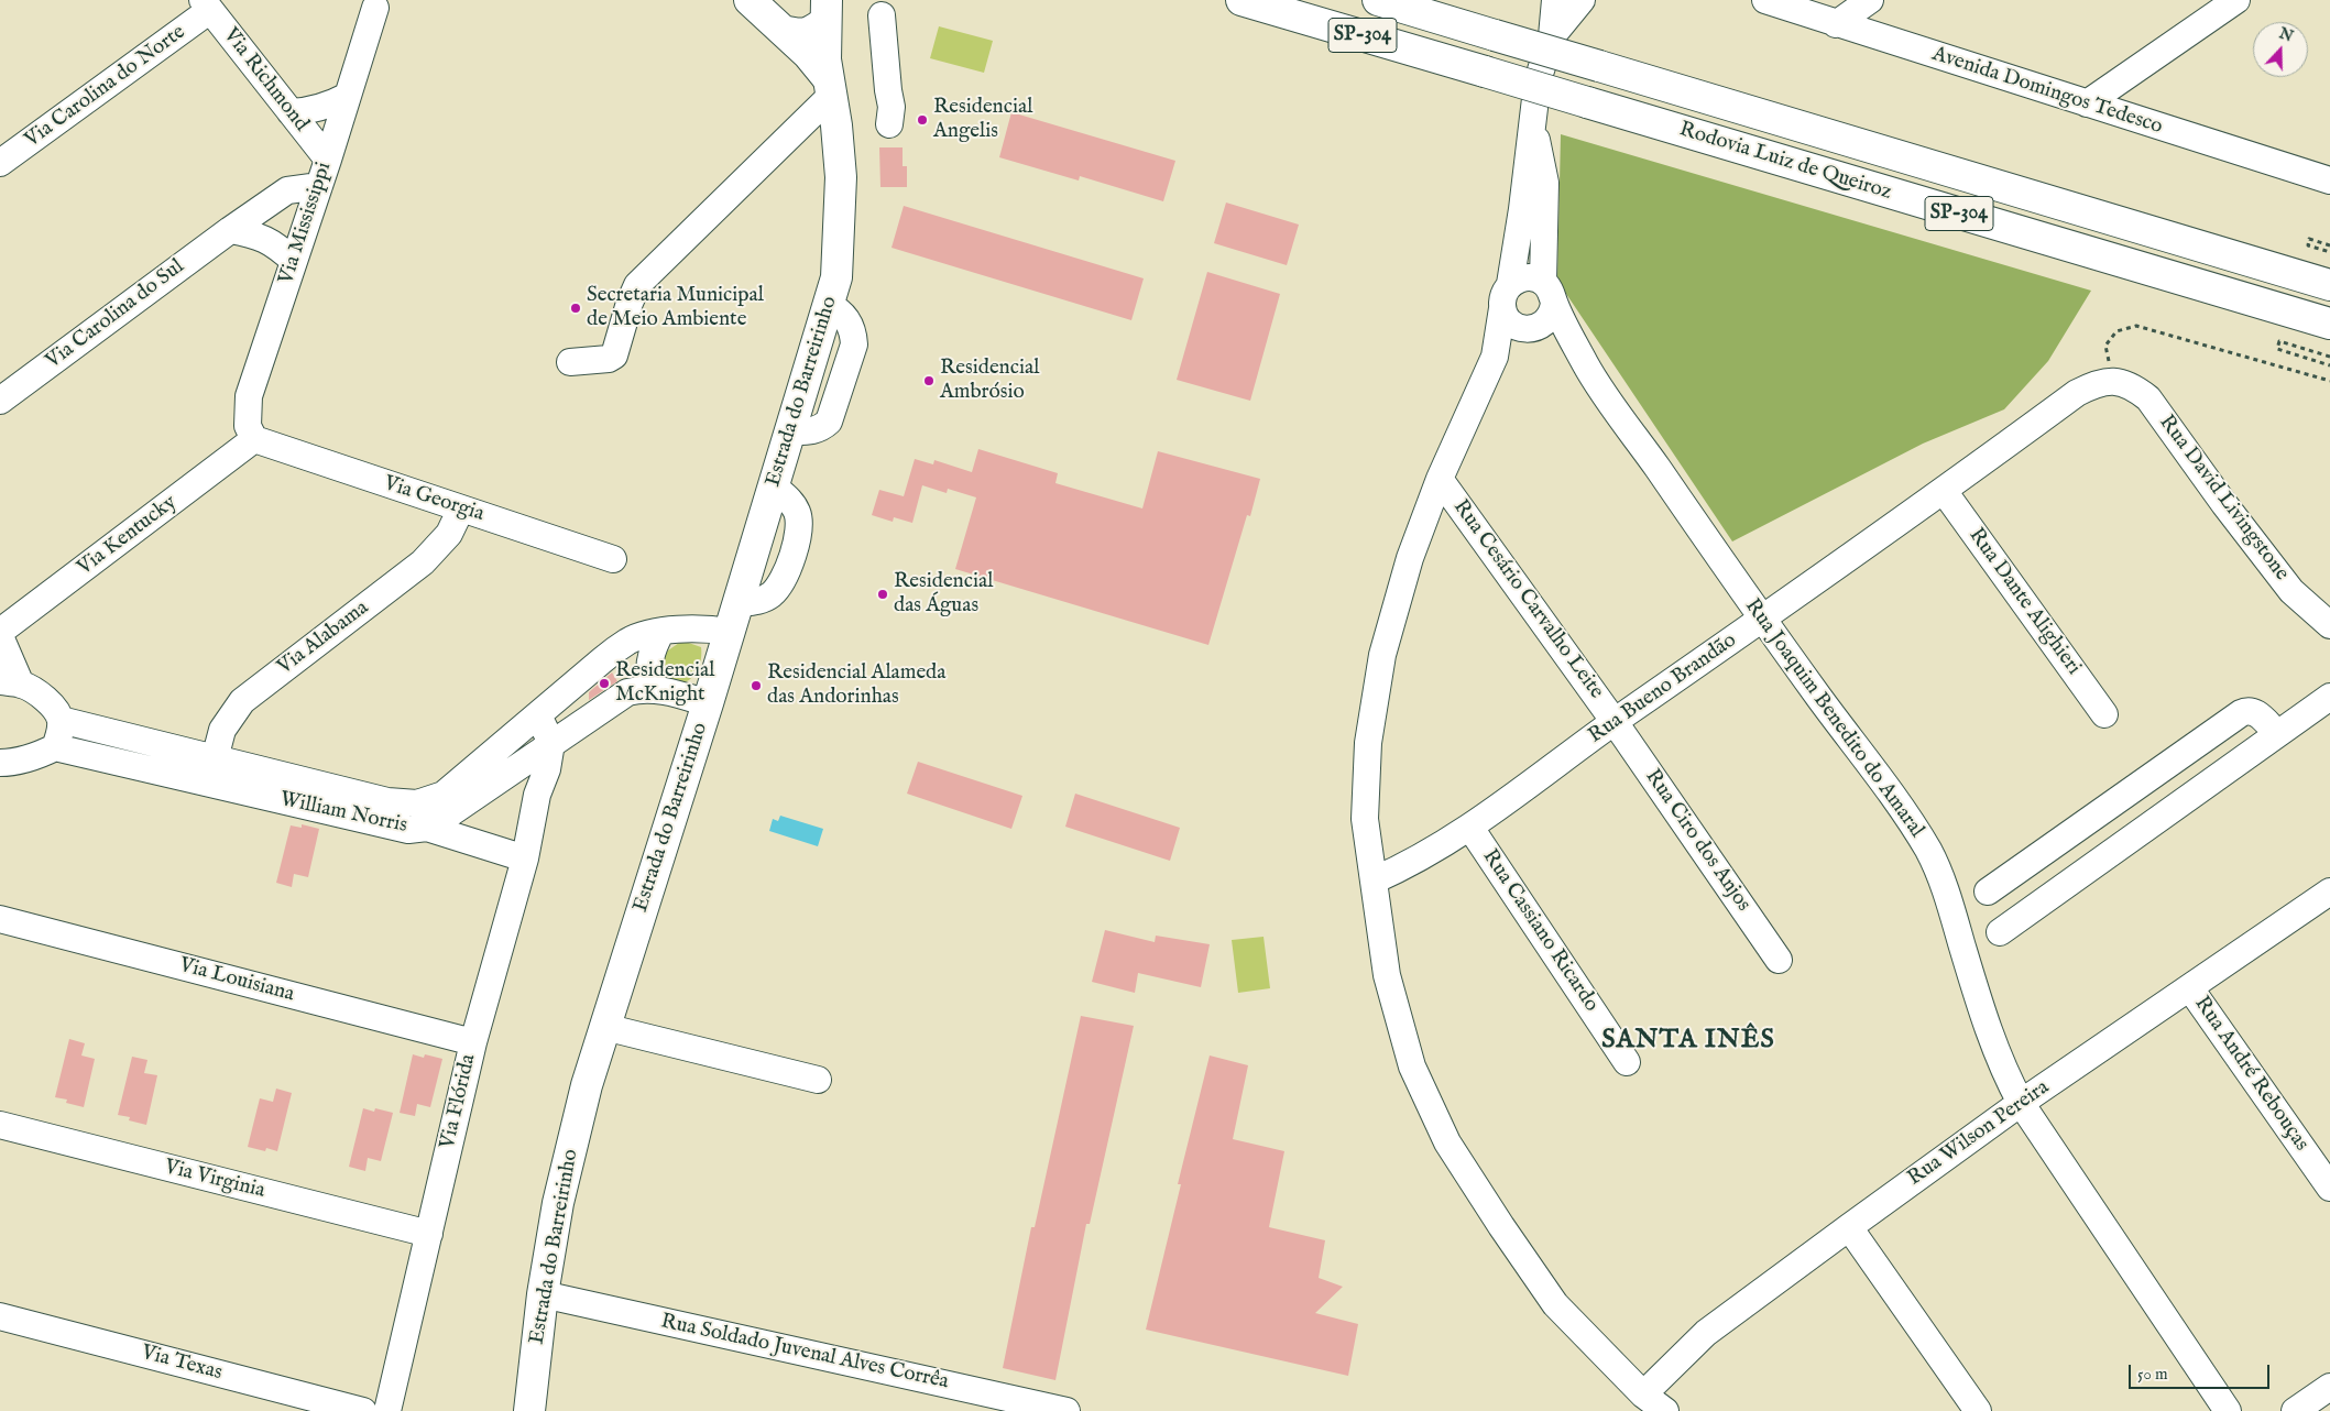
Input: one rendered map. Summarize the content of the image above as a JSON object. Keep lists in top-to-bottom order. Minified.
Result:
{"streets":{"main road":["SP-304","Rodovia Luiz de Queiroz","Estrada do Barreirinho"],"street":["Via Richmond","Via Carolina do Norte","Avenida Domingos Tedesco","Via Mississippi","Via Carolina do Sul","Rua David Livingstone","Via Georgia","Via Kentucky","Rua Cesário Carvalho Leite","Rua Dante Alighieri","Via Alabama","Rua Bueno Brandão","Rua Joaquim Benedito do Amaral","William Norris","Rua Ciro dos Anjos","Rua Cassiano Ricardo","Via Louisiana","Rua André Rebouças","Via Flórida","Rua Wilson Pereira","Via Virginia","Rua Soldado Juvenal Alves Corrêa","Via Texas"]},"crossings":[["Via Richmond","Via Carolina do Norte"],["Via Richmond","Via Mississippi"],["Via Mississippi","Via Carolina do Sul"],["Via Mississippi","Via Georgia"],["Via Mississippi","Via Kentucky"],["Estrada do Barreirinho","William Norris"],["Estrada do Barreirinho","Rua Soldado Juvenal Alves Corrêa"],["Rua David Livingstone","Rua Bueno Brandão"],["Via Georgia","Via Kentucky"],["Via Georgia","Via Alabama"],["Rua Cesário Carvalho Leite","Rua Bueno Brandão"],["Rua Cesário Carvalho Leite","Rua Ciro dos Anjos"],["Rua Dante Alighieri","Rua Bueno Brandão"],["Via Alabama","William Norris"],["Rua Bueno Brandão","Rua Joaquim Benedito do Amaral"],["Rua Bueno Brandão","Rua Ciro dos Anjos"],["Rua Bueno Brandão","Rua Cassiano Ricardo"],["Rua Joaquim Benedito do Amaral","Rua Wilson Pereira"],["William Norris","Via Flórida"],["Via Louisiana","Via Flórida"],["Rua André Rebouças","Rua Wilson Pereira"],["Via Flórida","Via Virginia"]],"districts":["SANTA INÊS"],"places":["Residencial Angelis","Secretaria Municipal de Meio Ambiente","Residencial Ambrósio","Residencial das Águas","Residencial McKnight","Residencial Alameda das Andorinhas"],"scale_bar":"50 m","north":"top"}
